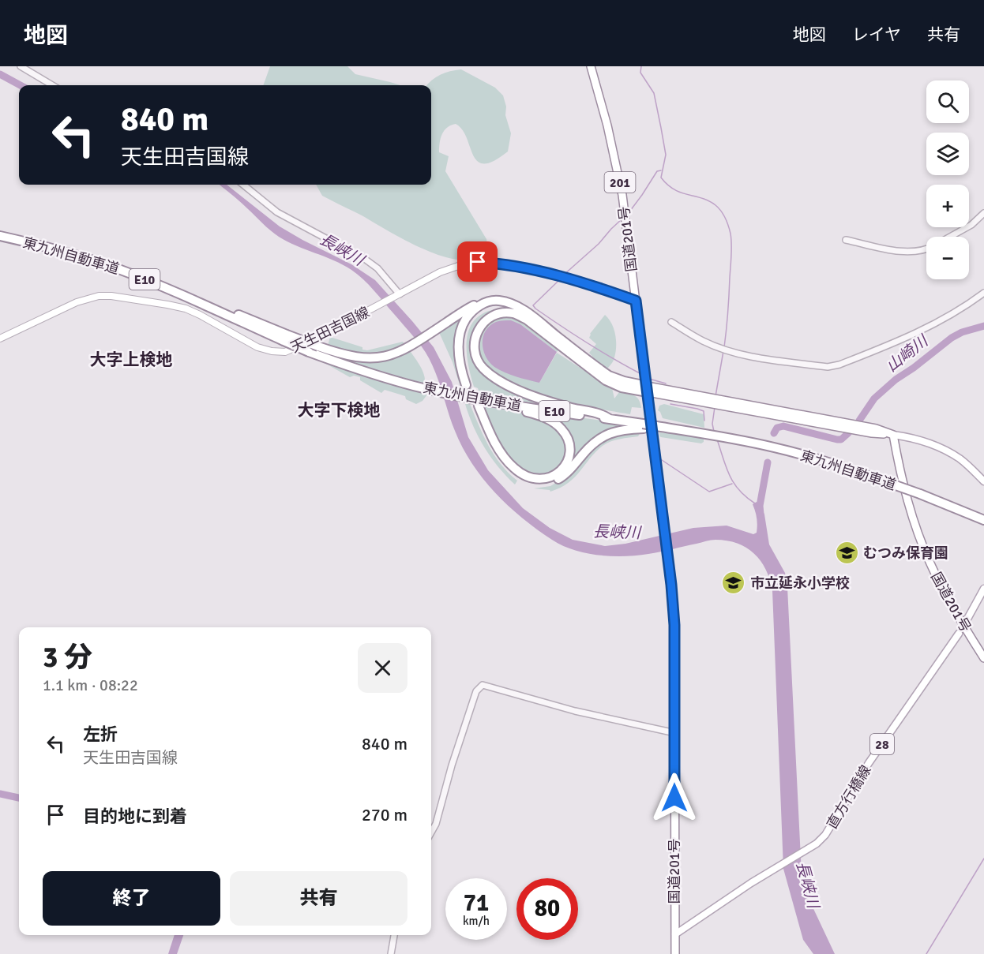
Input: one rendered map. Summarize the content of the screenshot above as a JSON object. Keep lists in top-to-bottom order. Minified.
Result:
{"streets":{"highway":["201","国道201号","東九州自動車道","E10"],"main road":["天生田吉国線","28","直方行橋線"]},"crossings":[["国道201号","天生田吉国線"],["国道201号","直方行橋線"]],"districts":["大字上検地","大字下検地"],"water":["長峡川","山崎川"],"places":{"school or university":["むつみ保育園","市立延永小学校"]},"page":{"header":"地図","nav":["地図","レイヤ","共有"],"map_buttons":["+","−"],"turn":["840 m","天生田吉国線"],"heading":["3 分","1.1 km · 08:22"],"list":[{"name":"左折","note":"天生田吉国線","value":"840 m"},{"name":"目的地に到着","value":"270 m"}],"buttons":["終了","共有"],"speed":"71 km/h","limit":"80"}}
